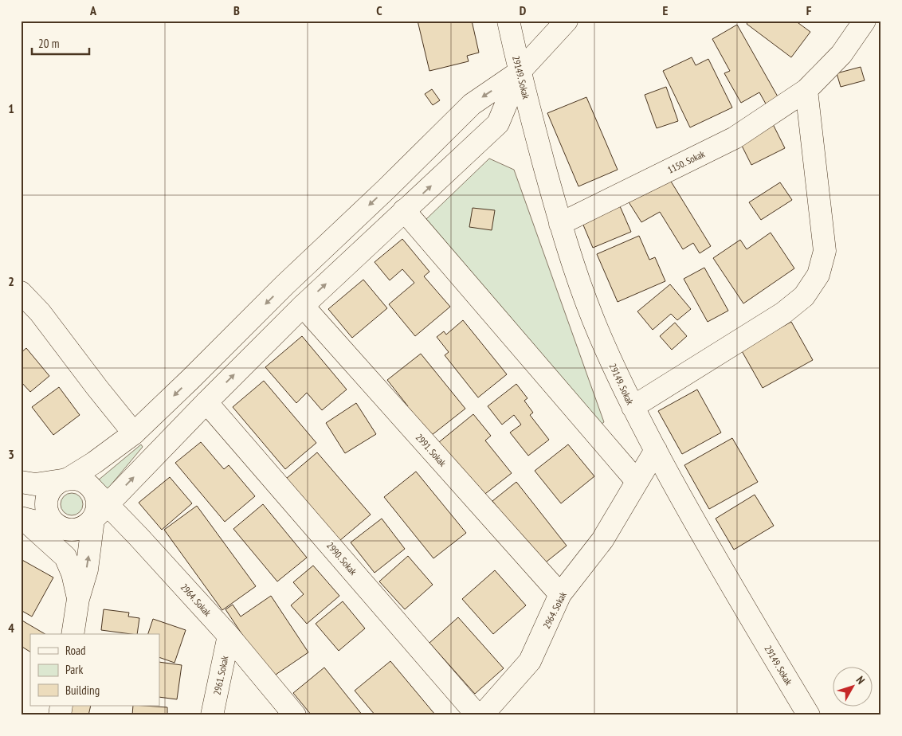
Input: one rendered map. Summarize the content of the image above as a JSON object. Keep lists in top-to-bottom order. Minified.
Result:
{"streets":{"street":["29149. Sokak","1150. Sokak","2991. Sokak","2990. Sokak","2964. Sokak","2961. Sokak"]},"crossings":[["29149. Sokak","1150. Sokak"],["29149. Sokak","2964. Sokak"],["2991. Sokak","2964. Sokak"],["2964. Sokak","2961. Sokak"]],"legend":["Road","Park","Building"],"scale_bar":"20 m","north":"top right","grid":{"columns":["A","B","C","D","E","F"],"rows":["1","2","3","4"]}}
